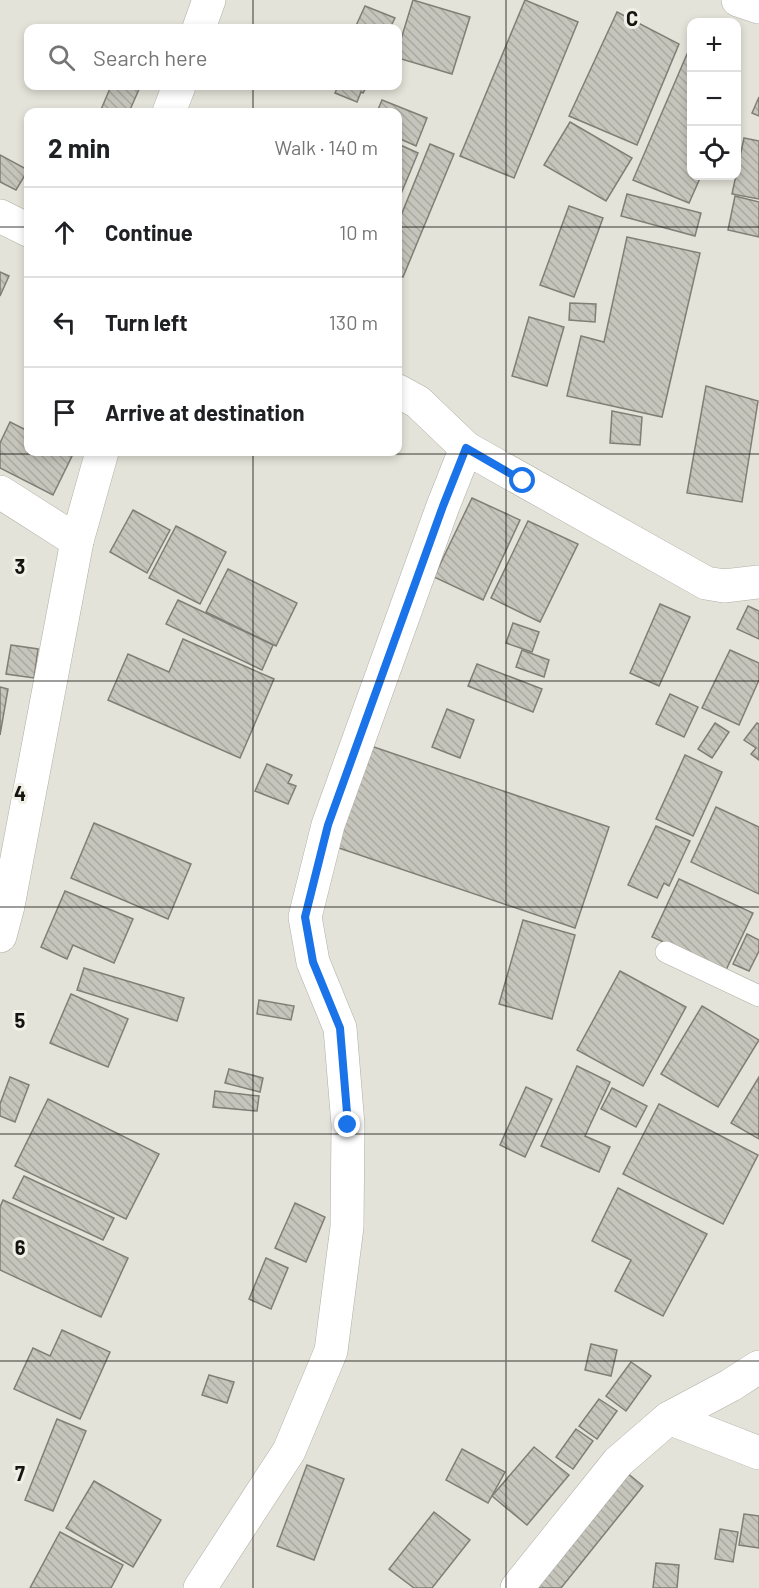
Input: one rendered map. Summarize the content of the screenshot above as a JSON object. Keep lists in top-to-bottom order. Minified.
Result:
{"page":{"map_buttons":["+","−"],"search":"Search here","heading":["2 min","Walk · 140 m"],"list":[["Continue","10 m"],["Turn left","130 m"],"Arrive at destination"]},"grid":{"columns":["C"],"rows":["3","4","5","6","7"]}}
